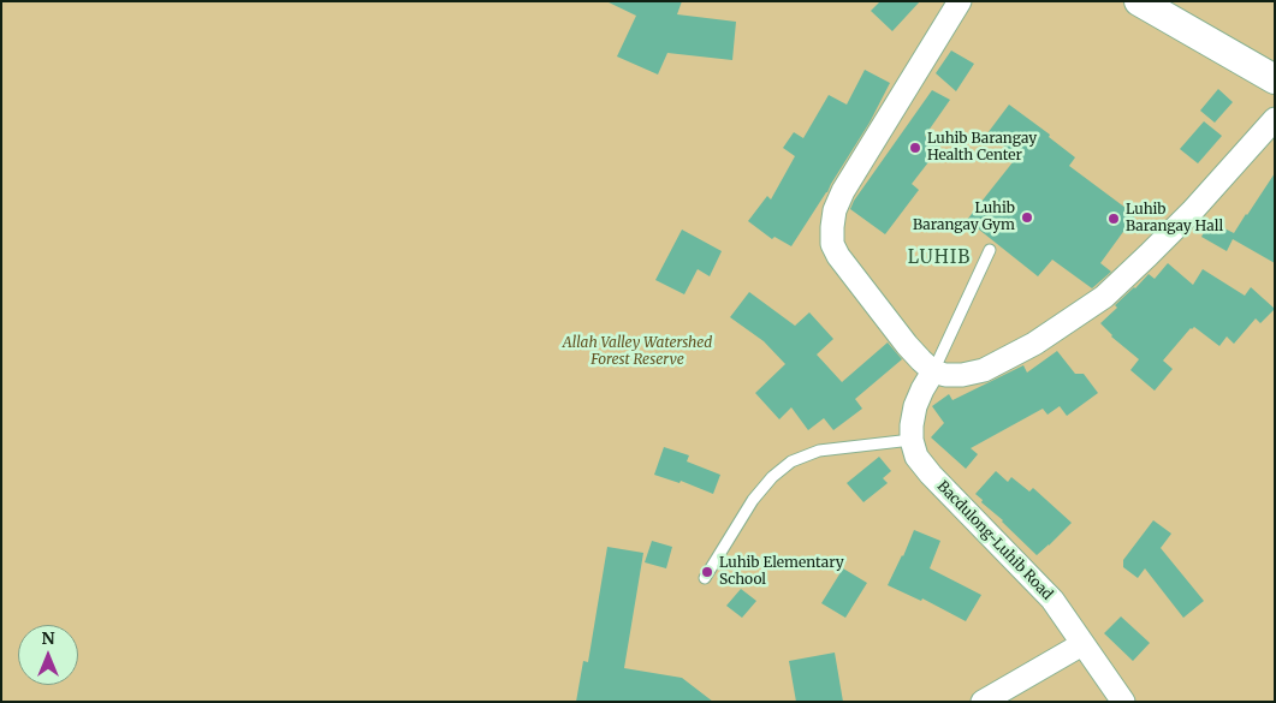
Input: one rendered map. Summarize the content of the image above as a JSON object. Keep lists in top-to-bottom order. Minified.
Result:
{"streets":{"street":["Bacdulong-Luhib Road"]},"districts":["LUHIB"],"parks":["Allah Valley Watershed Forest Reserve"],"places":["Luhib Barangay Health Center","Luhib Barangay Gym","Luhib Barangay Hall","Luhib Elementary School"],"north":"top"}
